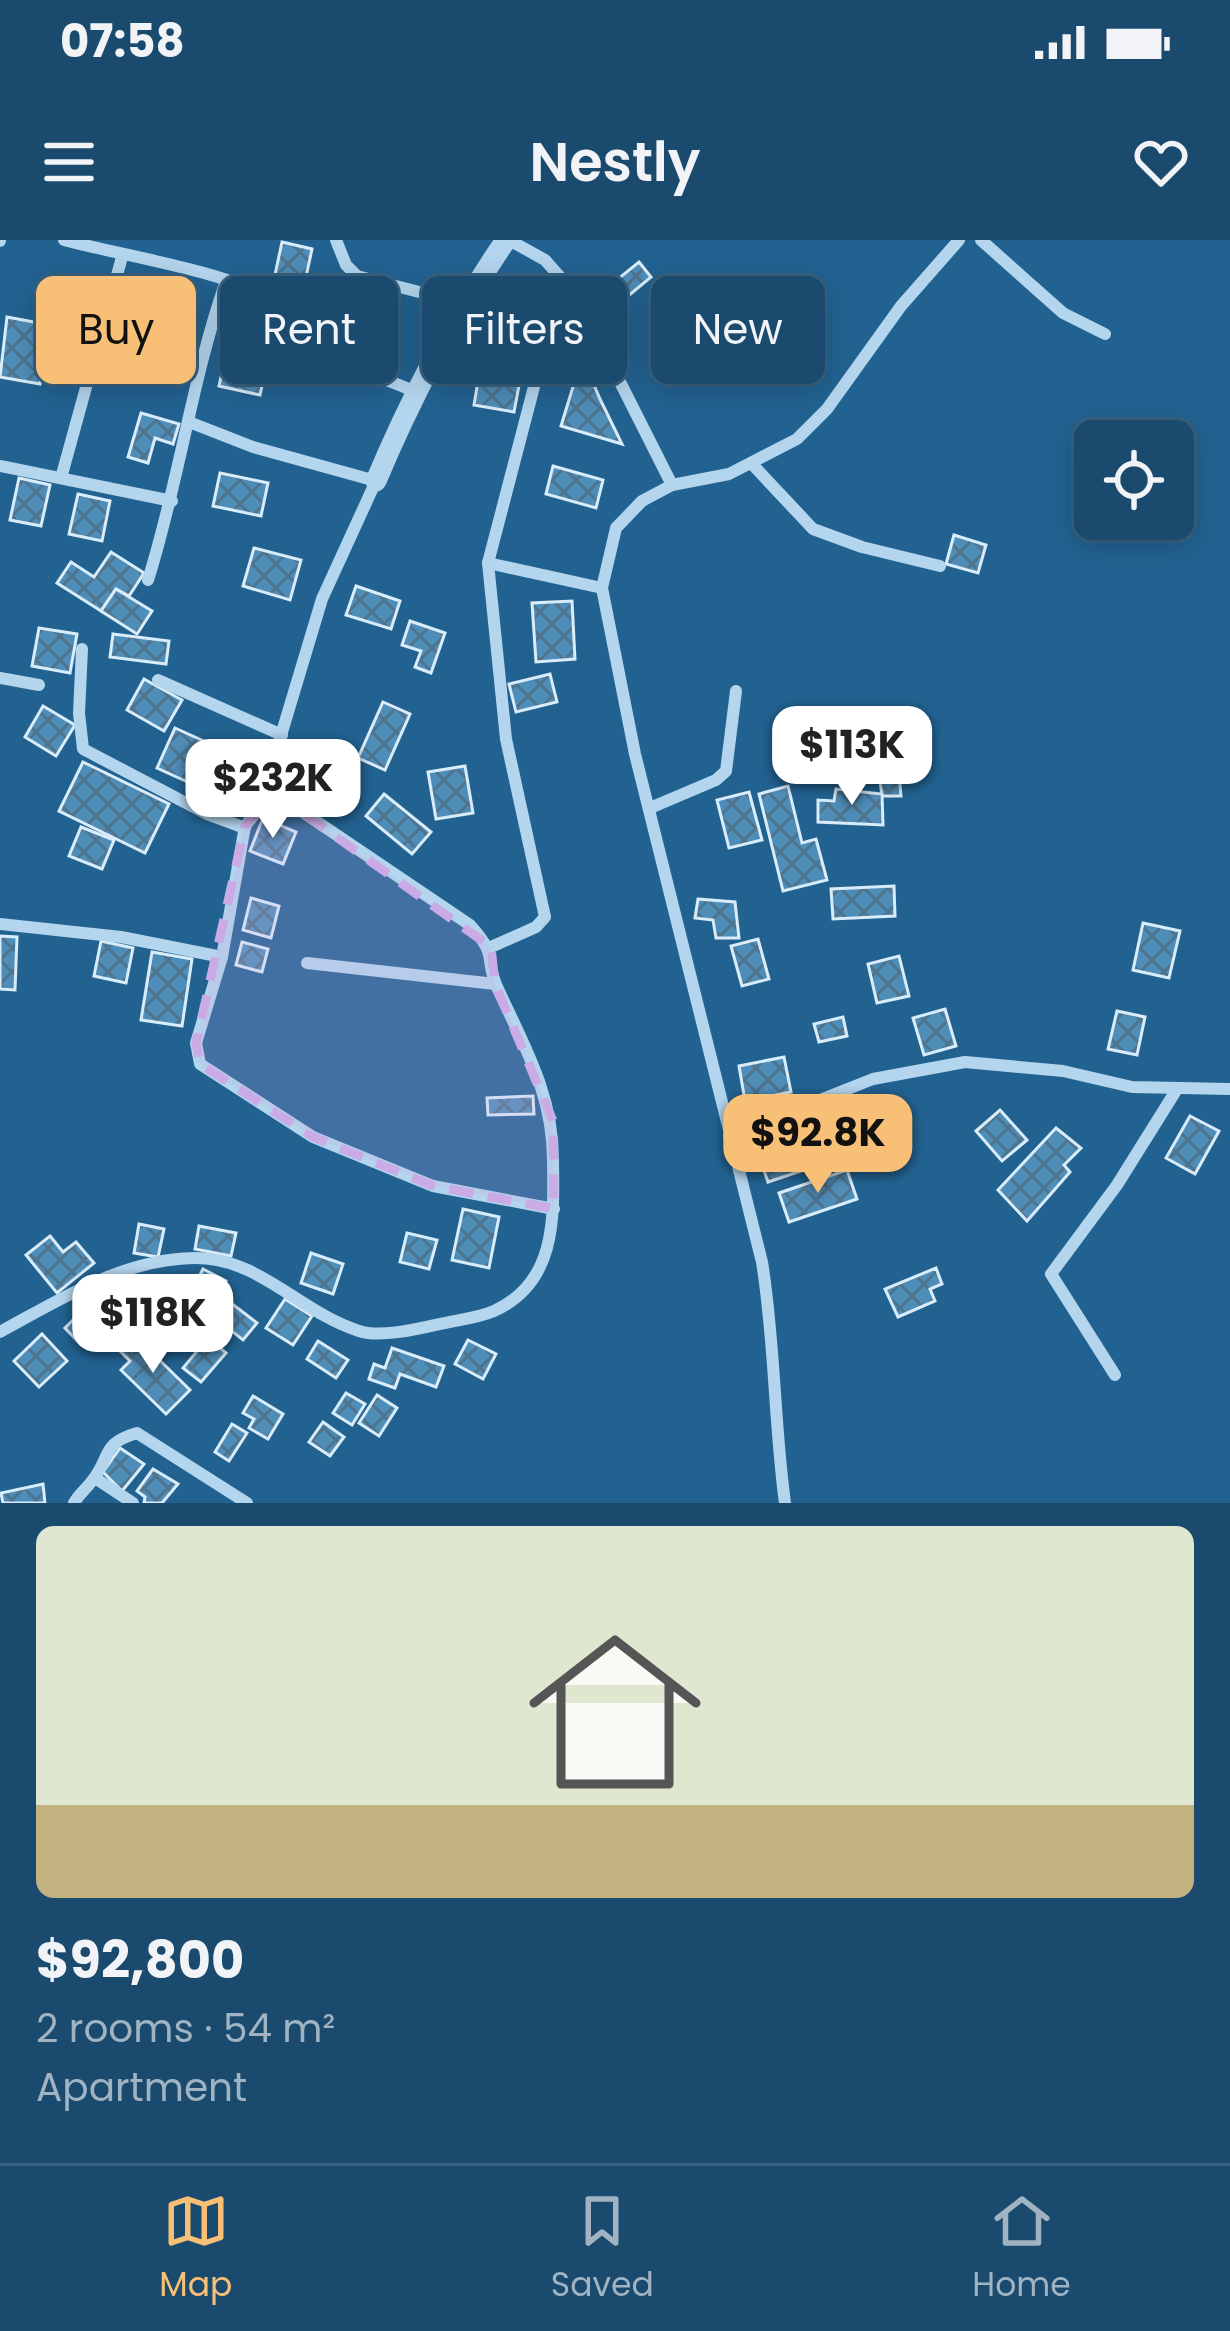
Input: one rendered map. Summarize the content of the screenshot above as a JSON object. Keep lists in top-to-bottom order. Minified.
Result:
{"page":{"status":"07:58","header":"Nestly","chip":["Buy","Rent","Filters","New"],"price":["$113K","$232K","$92.8K","$118K"],"list":[{"name":"$92,800","note":"2 rooms · 54 m² · Apartment"}],"tabs":["Map","Saved","Home"]}}
